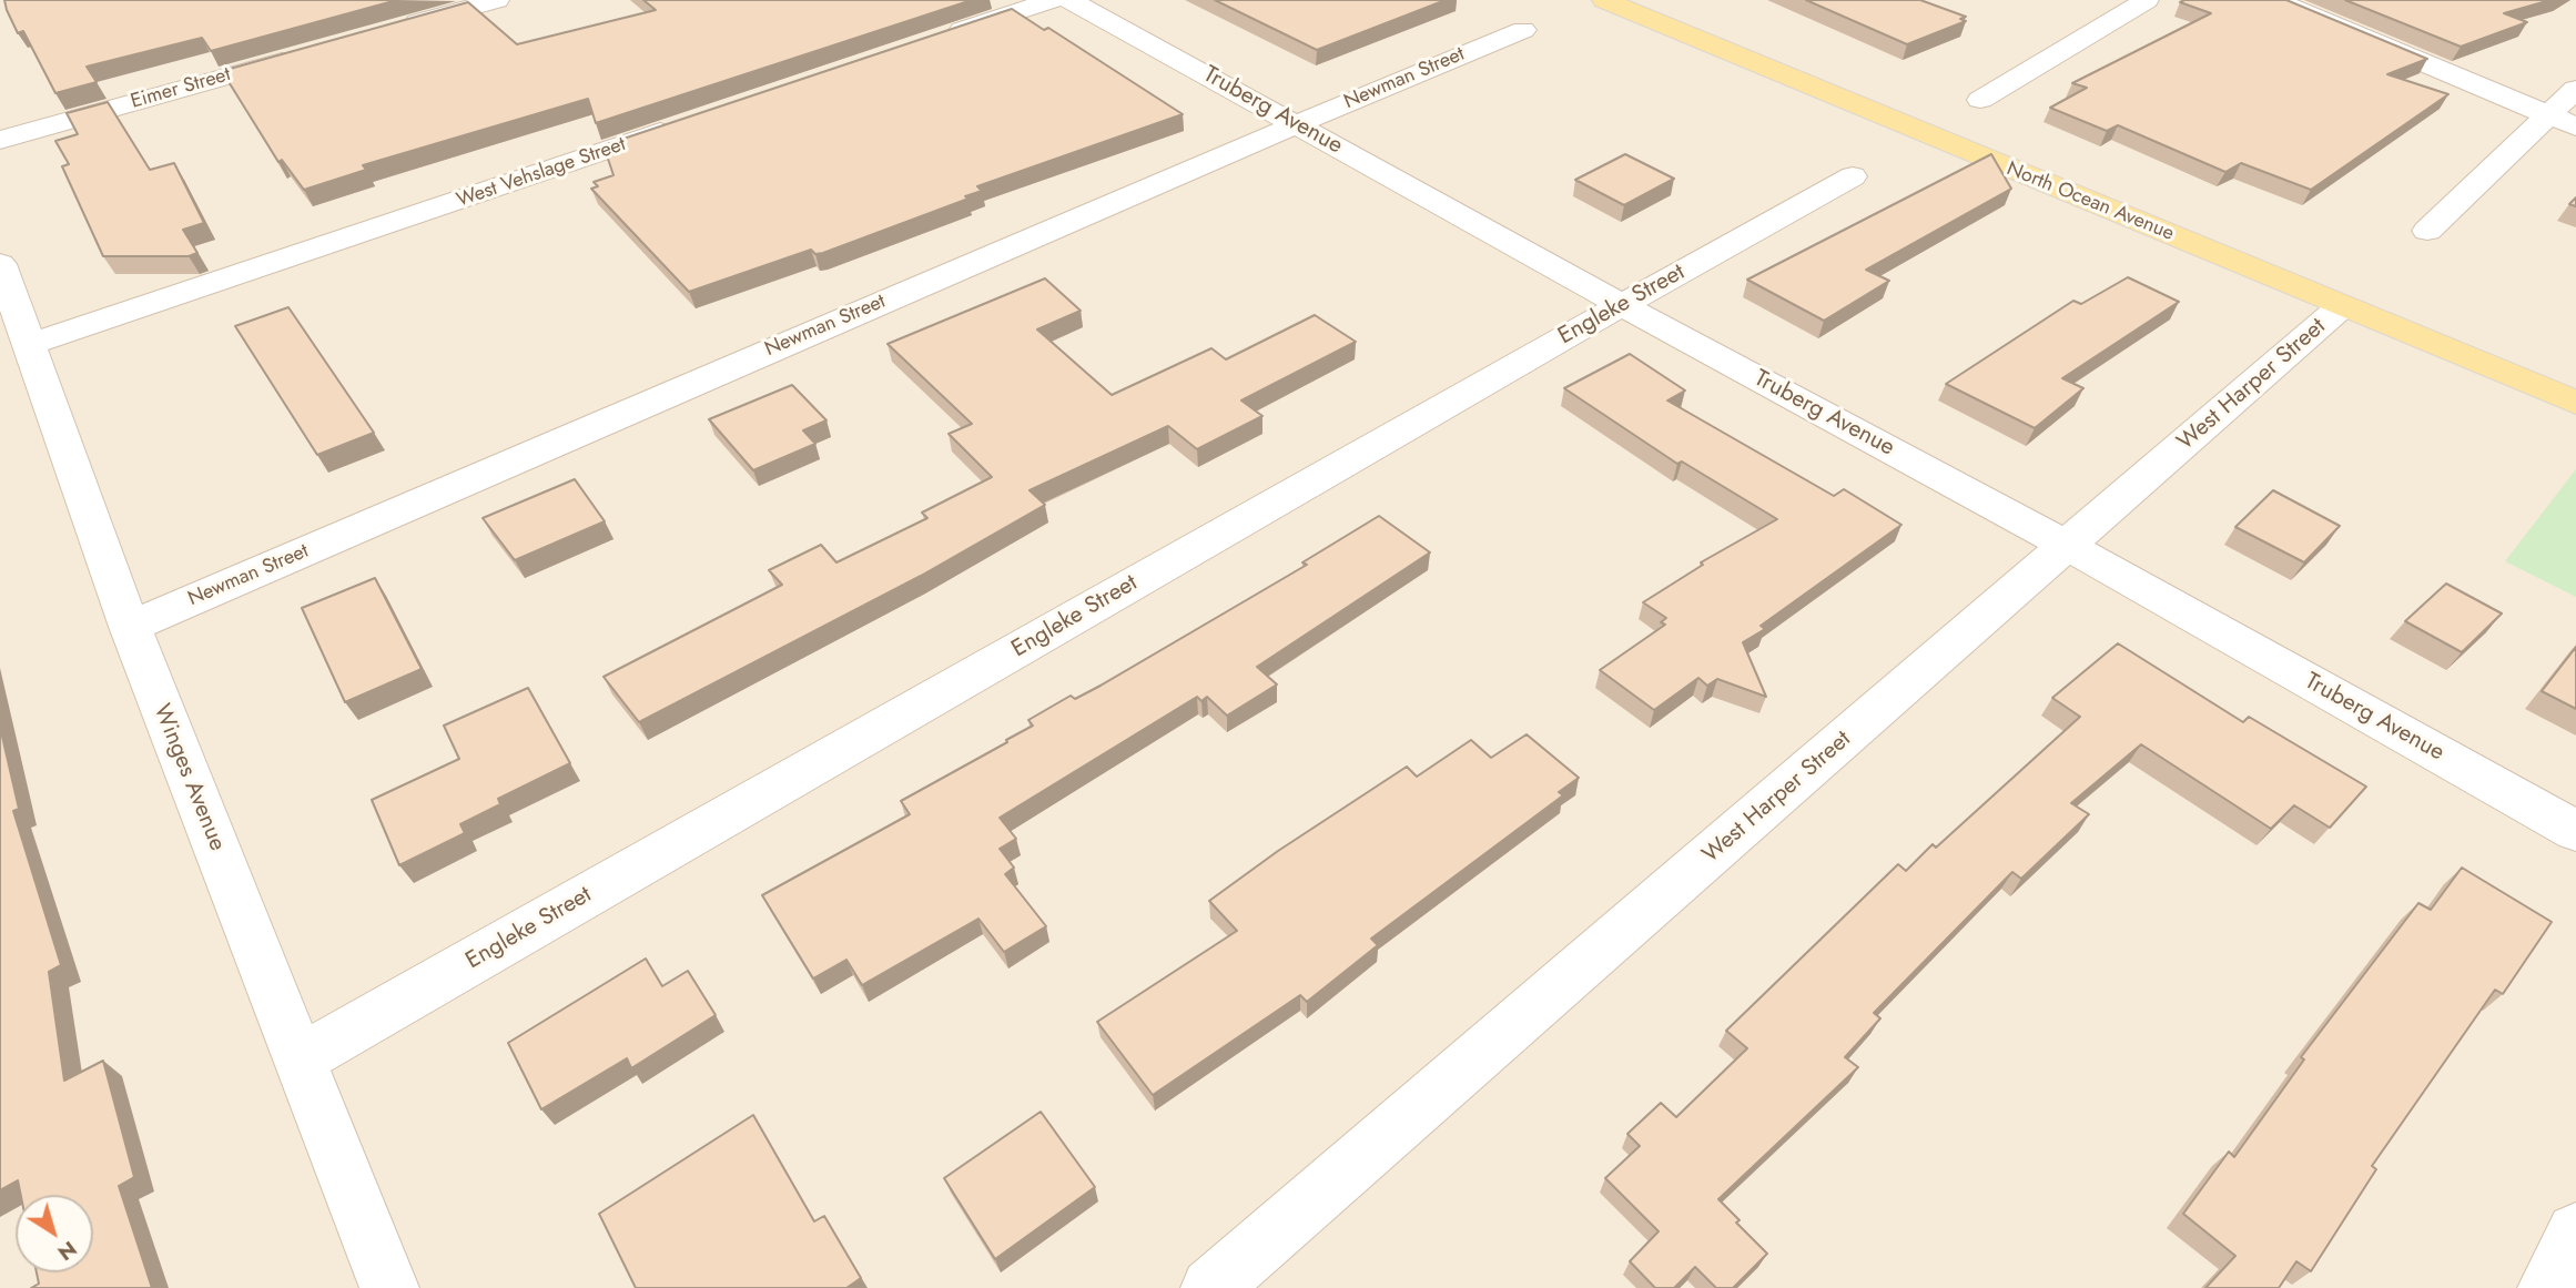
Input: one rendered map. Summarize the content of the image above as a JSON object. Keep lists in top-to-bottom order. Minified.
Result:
{"streets":{"main road":["North Ocean Avenue"],"street":["Newman Street","Eimer Street","Truberg Avenue","West Vehslage Street","Engleke Street","West Harper Street","Winges Avenue"]},"crossings":[["Newman Street","Truberg Avenue"],["Newman Street","Winges Avenue"],["Truberg Avenue","Engleke Street"],["Truberg Avenue","West Harper Street"],["West Vehslage Street","Winges Avenue"],["North Ocean Avenue","West Harper Street"],["Engleke Street","Winges Avenue"]],"north":"bottom right"}
